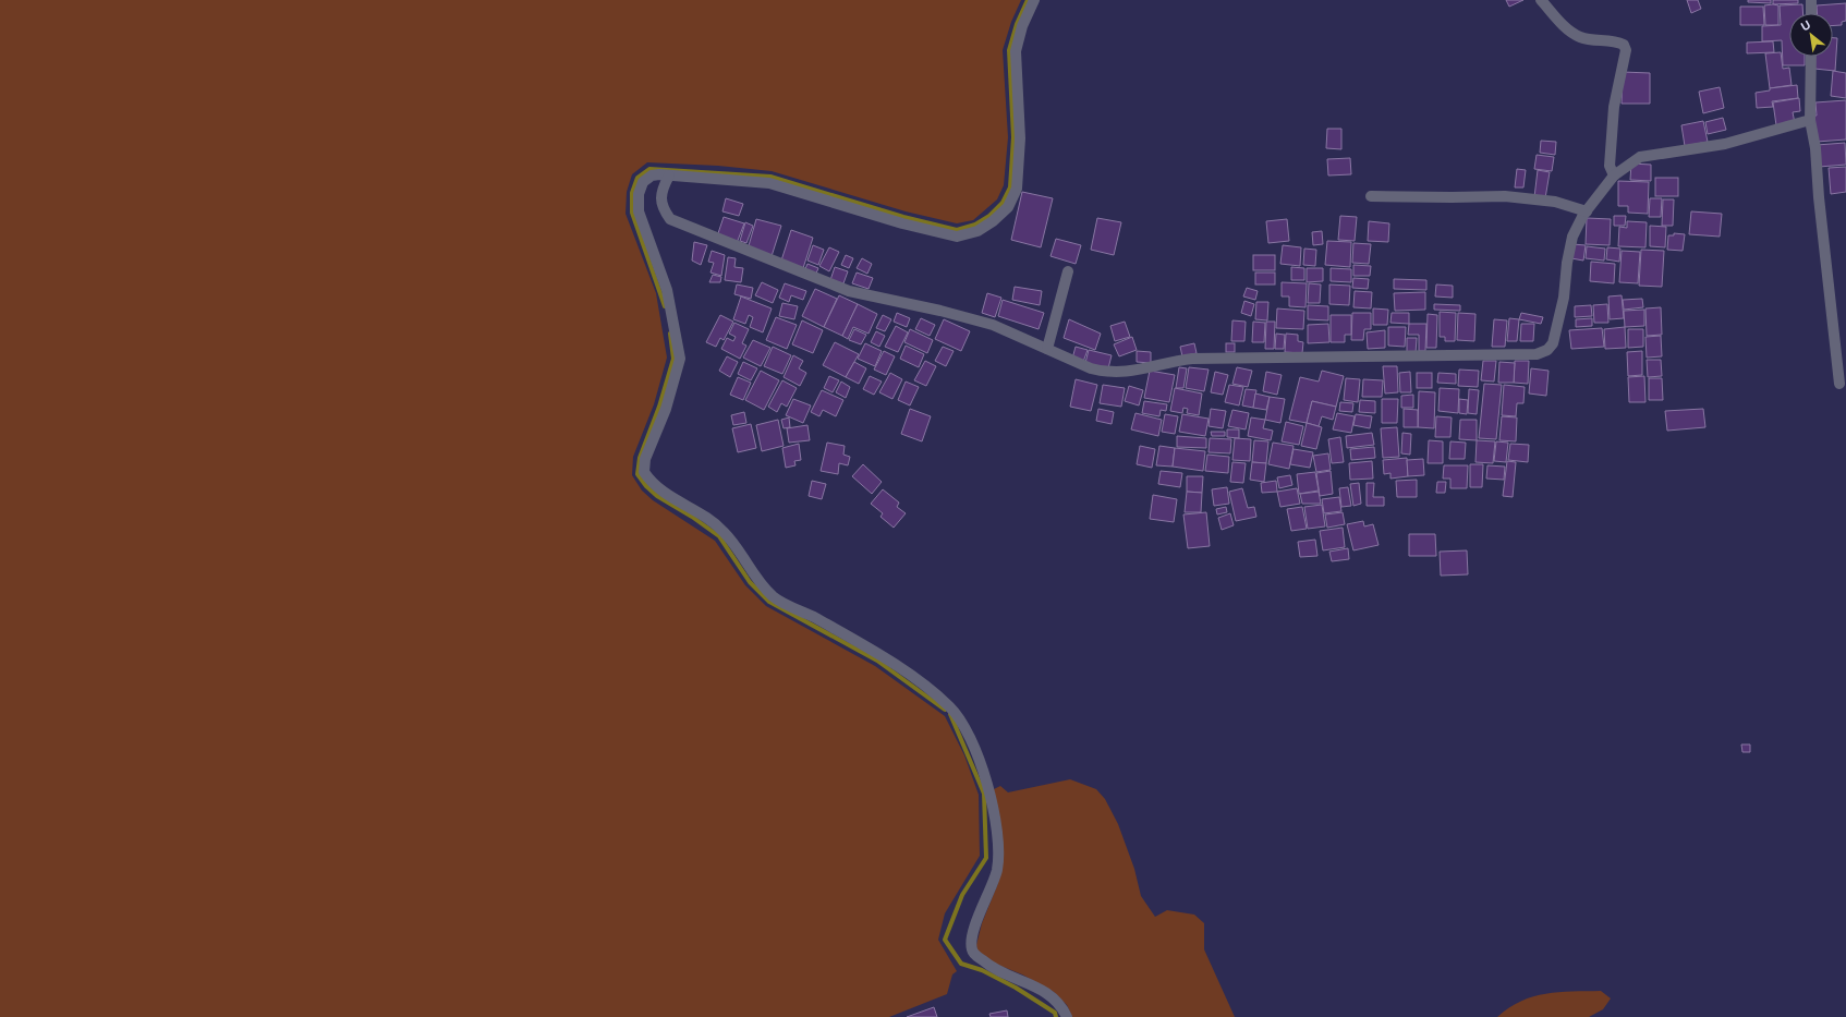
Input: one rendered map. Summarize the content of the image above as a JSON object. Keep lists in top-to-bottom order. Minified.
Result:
{"north":"top left"}
